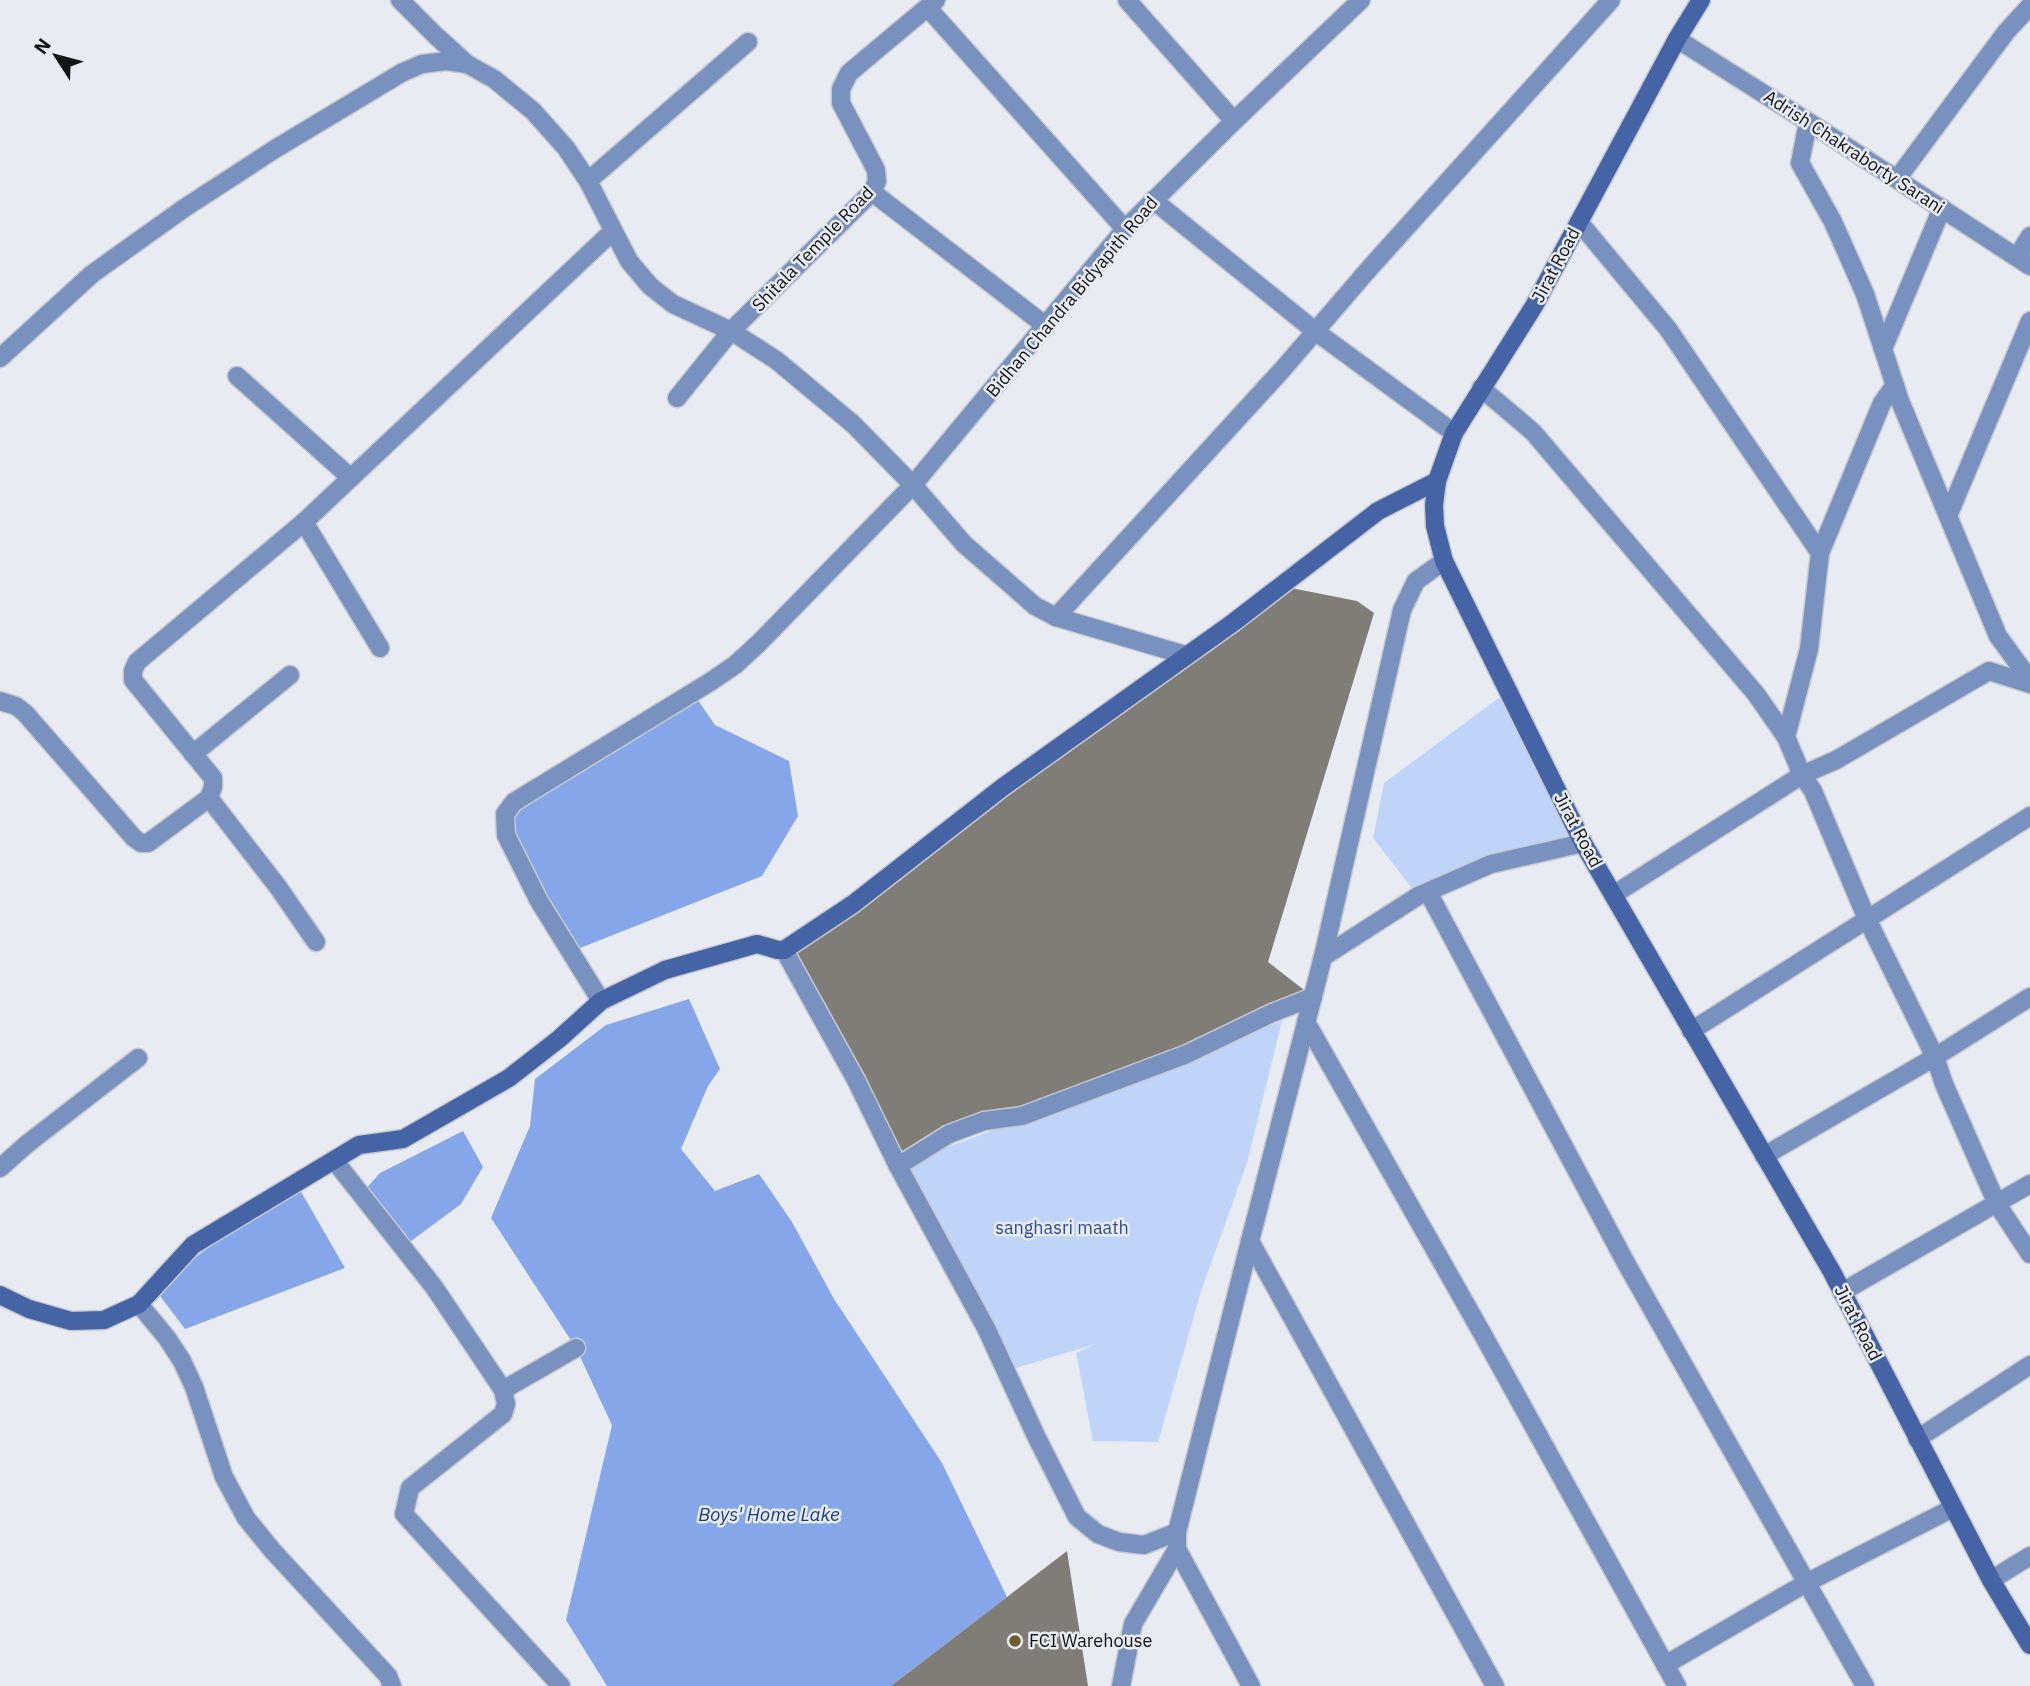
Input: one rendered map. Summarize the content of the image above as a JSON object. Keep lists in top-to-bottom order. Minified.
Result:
{"streets":{"main road":["Jirat Road"],"street":["Adrish Chakraborty Sarani","Shitala Temple Road","Bidhan Chandra Bidyapith Road"]},"crossings":[["Adrish Chakraborty Sarani","Jirat Road"]],"water":["Boys' Home Lake"],"parks":["sanghasri maath"],"places":["FCI Warehouse"],"north":"top left"}
